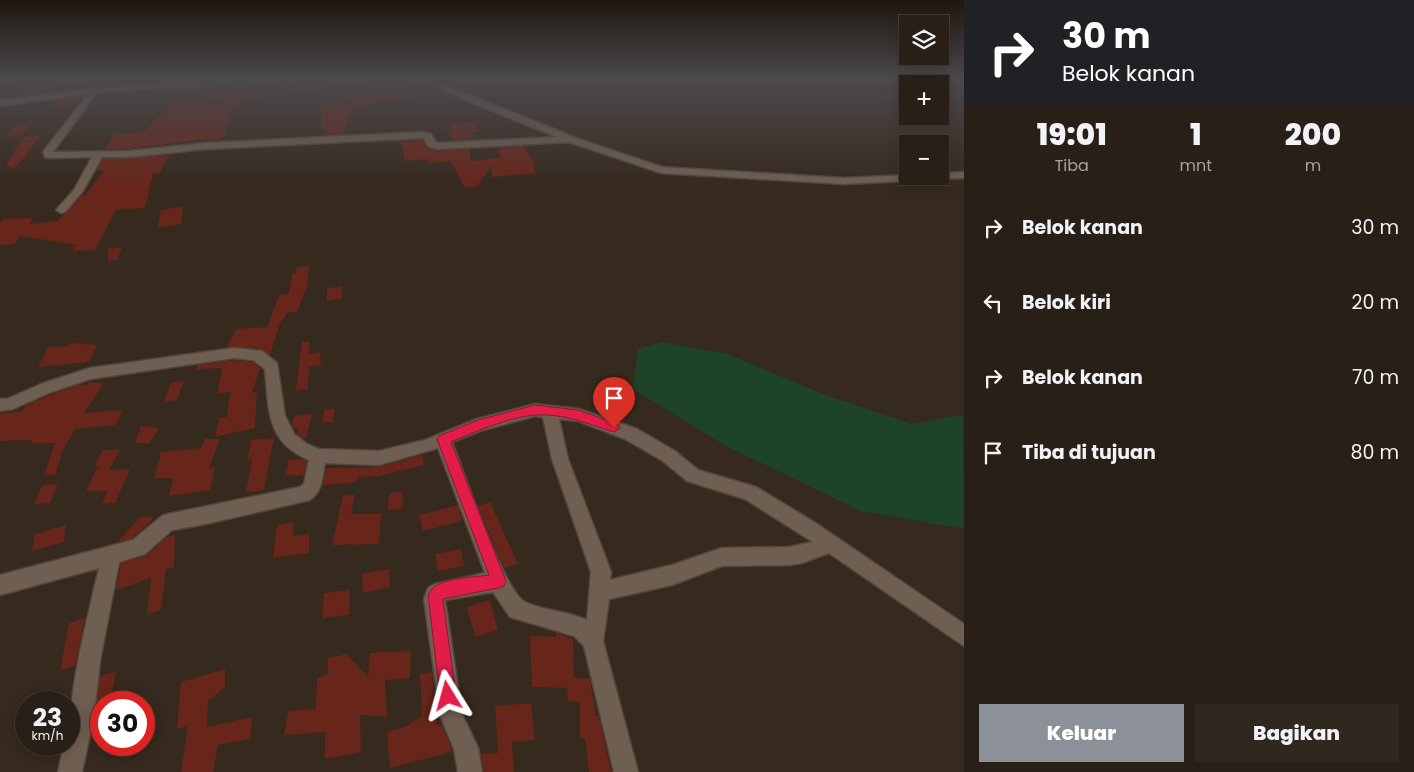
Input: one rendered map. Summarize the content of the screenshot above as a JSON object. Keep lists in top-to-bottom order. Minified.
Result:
{"page":{"turn":["30 m","Belok kanan"],"map_buttons":["+","−"],"eta":["19:01","Tiba","1","mnt","200","m"],"list":[{"name":"Belok kanan","value":"30 m"},{"name":"Belok kiri","value":"20 m"},{"name":"Belok kanan","value":"70 m"},{"name":"Tiba di tujuan","value":"80 m"}],"speed":"23 km/h","limit":"30","buttons":["Keluar","Bagikan"]}}
